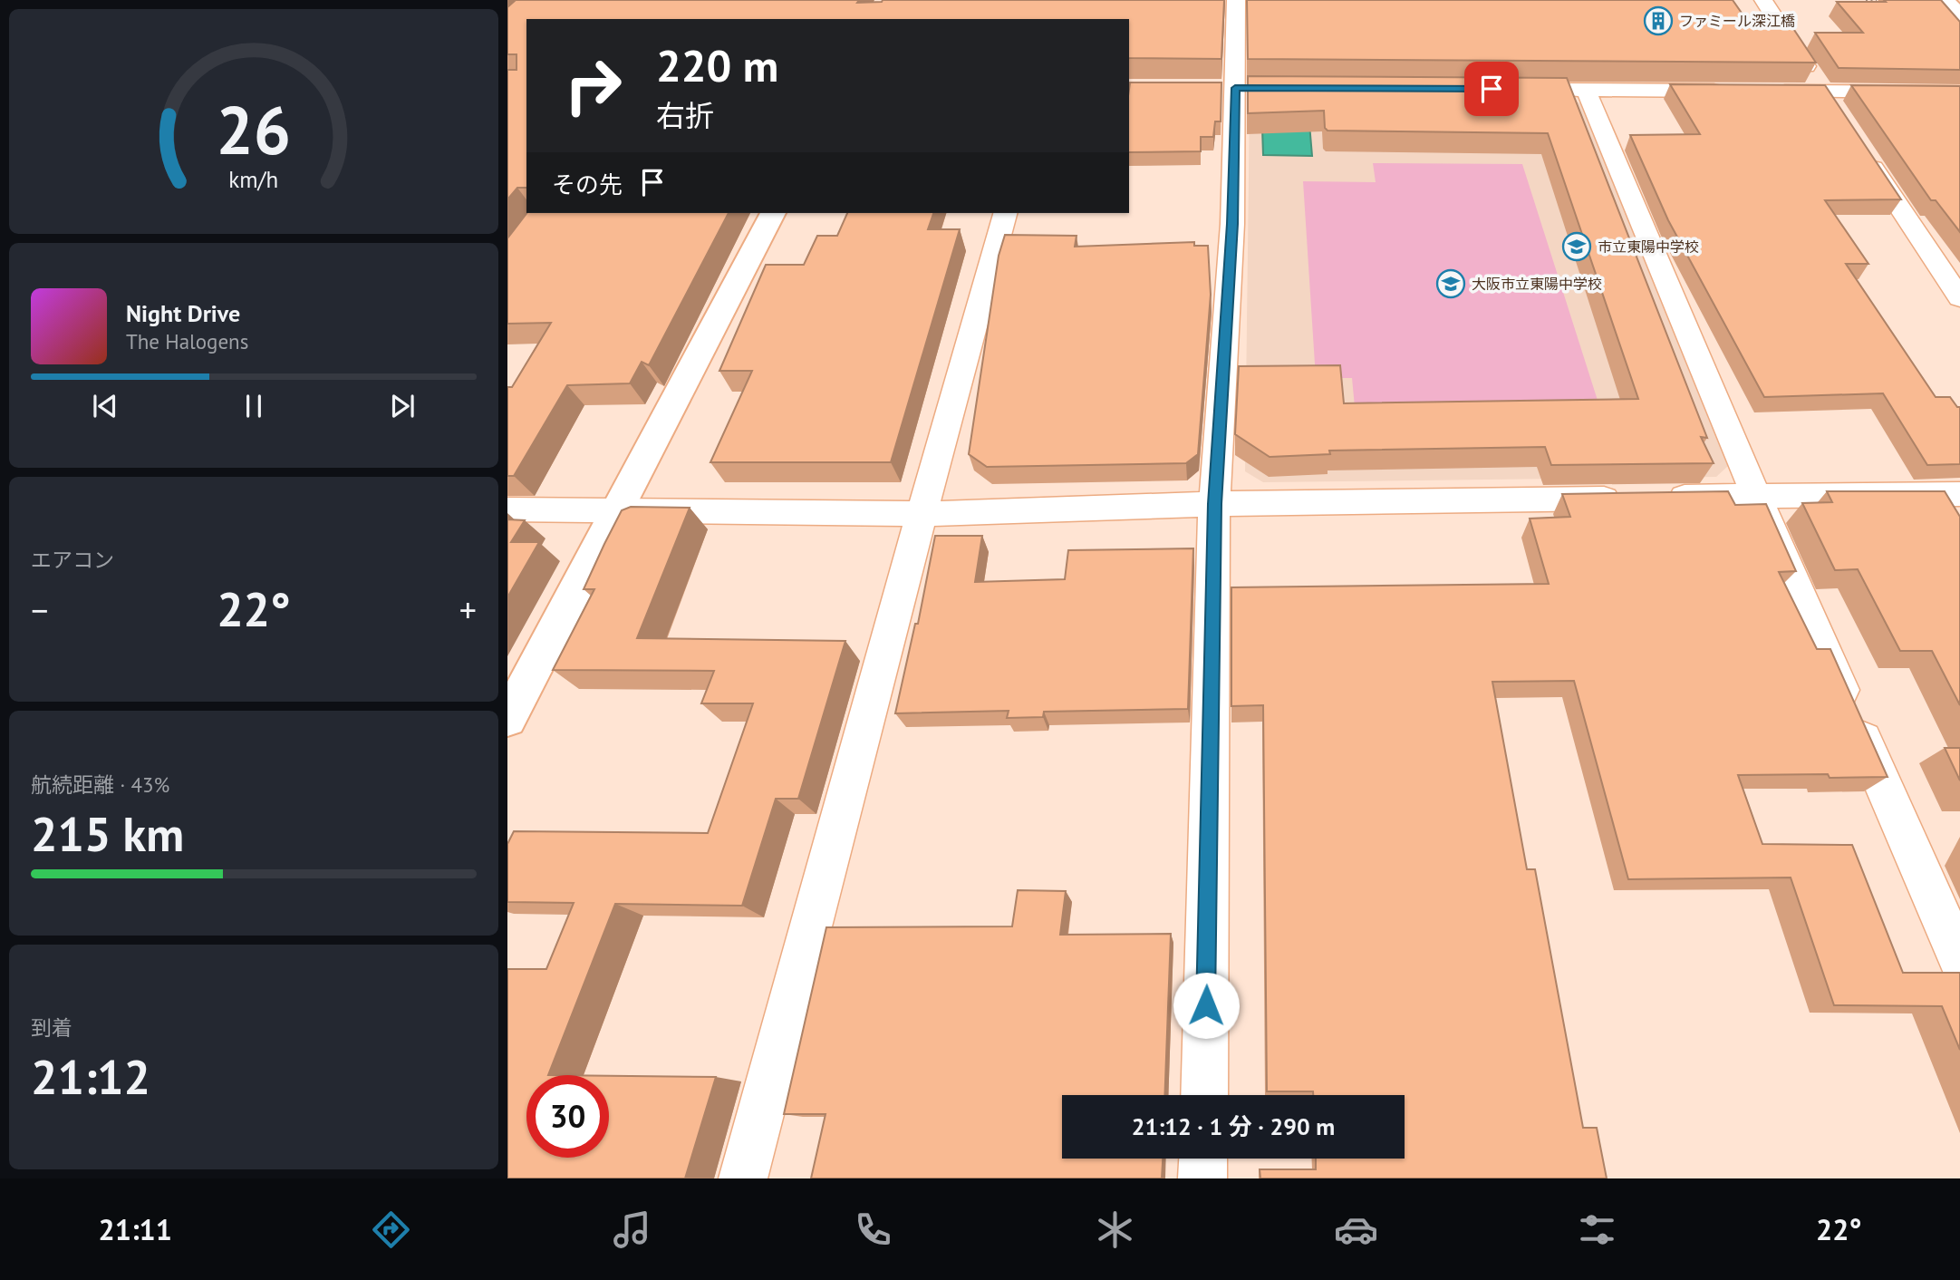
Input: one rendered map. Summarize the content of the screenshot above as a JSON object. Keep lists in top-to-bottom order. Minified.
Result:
{"places":{"building":["ファミール深江橋"],"school or university":["市立東陽中学校","大阪市立東陽中学校"]},"page":{"turn":["220 m","右折"],"then":"その先","song":["Night Drive","The Halogens"],"tile":["エアコン",["航続距離 · 43%","215 km"],["到着","21:12"]],"heat":["−","22°","+"],"limit":"30","trip":"21:12 · 1 分 · 290 m","tabs":["21:11","22°"],"gauge":["26","km/h"]}}
